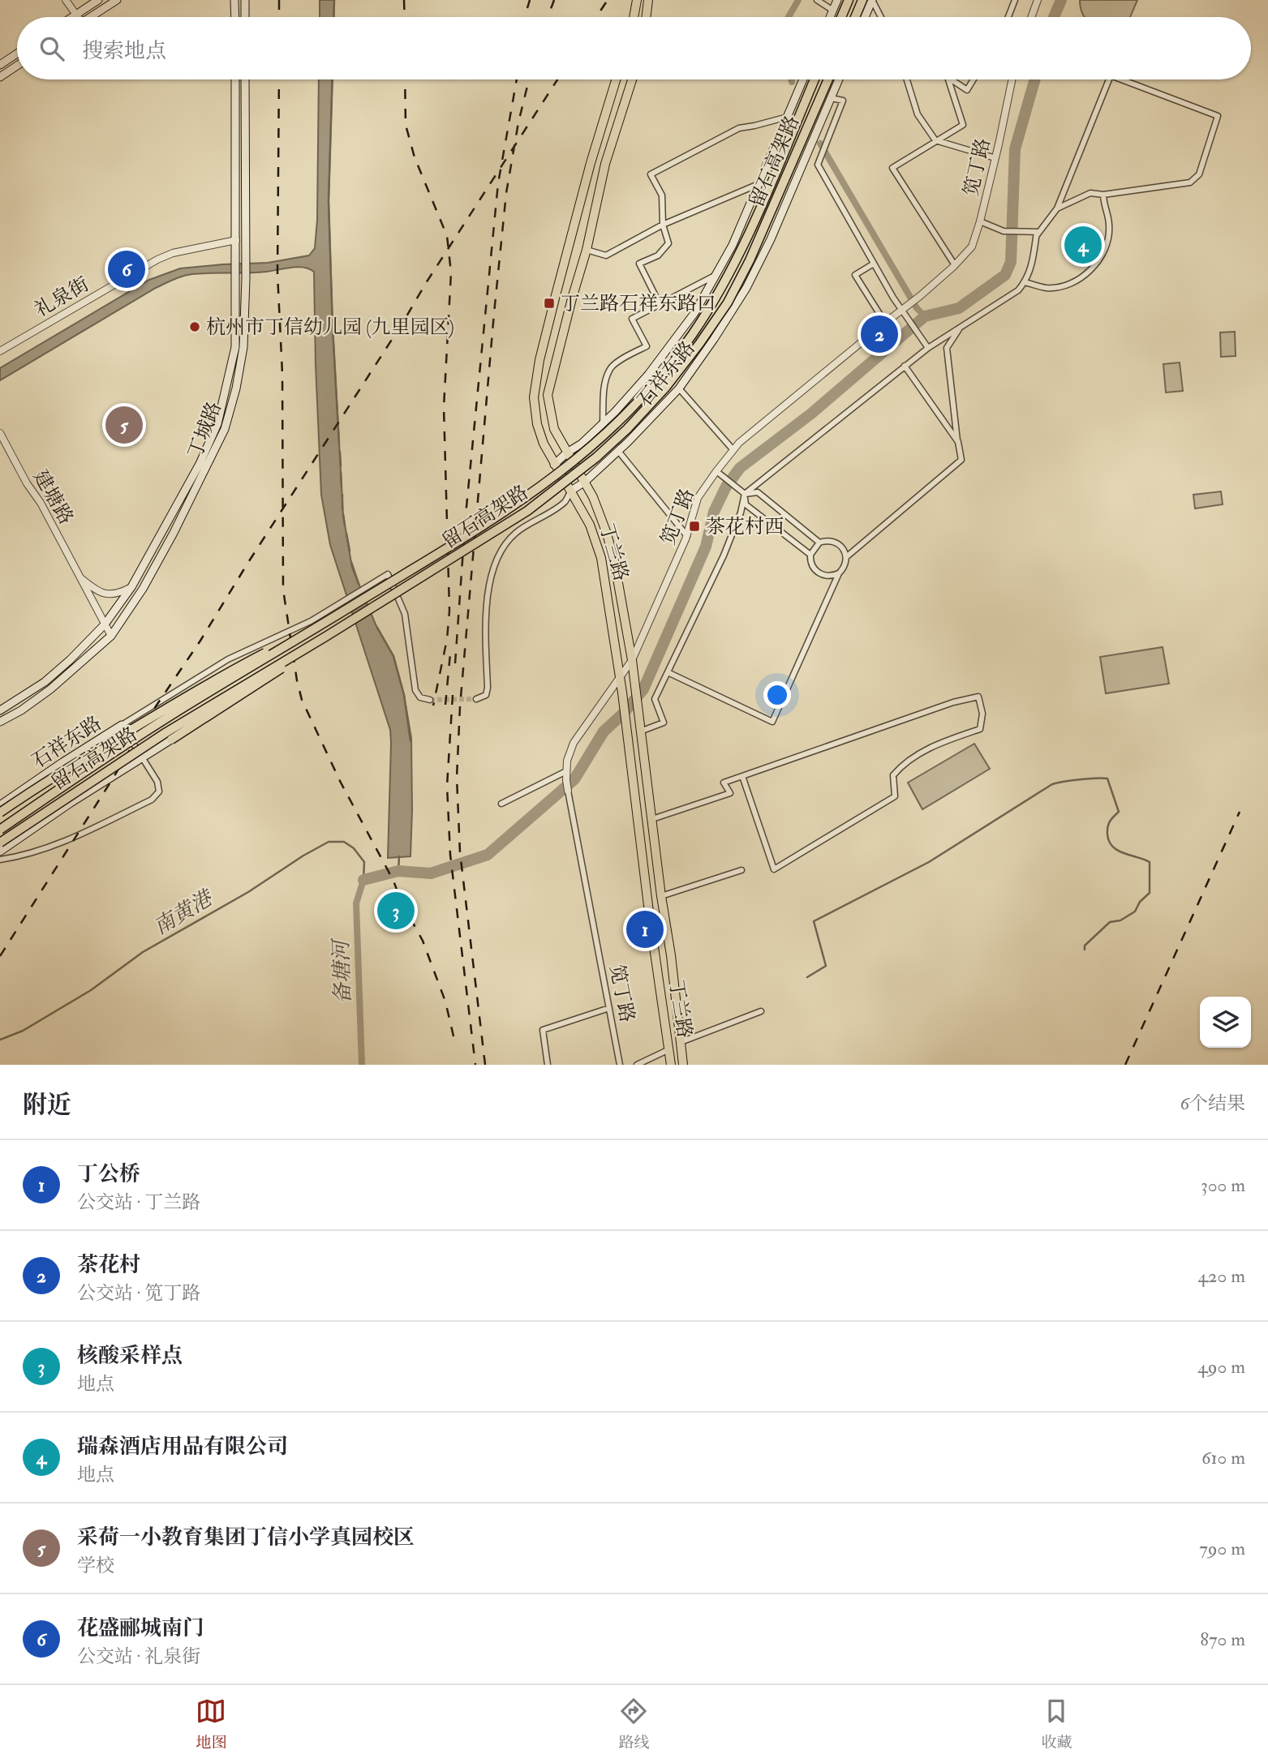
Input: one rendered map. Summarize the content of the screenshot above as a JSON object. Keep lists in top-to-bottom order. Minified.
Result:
{"streets":{"highway":["留石高架路"],"main road":["石祥东路","丁城路","丁兰路"],"street":["笕丁路","礼泉街","建塘路"]},"crossings":[["笕丁路","丁兰路"],["礼泉街","丁城路"],["石祥东路","丁兰路"],["丁城路","建塘路"]],"water":["南黄港","备塘河"],"places":{"transit":["丁兰路石祥东路口","茶花村西"],"other":["杭州市丁信幼儿园 (九里园区)"]},"page":{"search":"搜索地点","pins":["4","6","2","5","3","1"],"heading":["附近","6个结果"],"list":[{"mark":"1","name":"丁公桥","note":"公交站 · 丁兰路","value":"300 m"},{"mark":"2","name":"茶花村","note":"公交站 · 笕丁路","value":"420 m"},{"mark":"3","name":"核酸采样点","note":"地点","value":"490 m"},{"mark":"4","name":"瑞森酒店用品有限公司","note":"地点","value":"610 m"},{"mark":"5","name":"采荷一小教育集团丁信小学真园校区","note":"学校","value":"790 m"},{"mark":"6","name":"花盛郦城南门","note":"公交站 · 礼泉街","value":"870 m"}],"nav":["地图","路线","收藏"]}}
